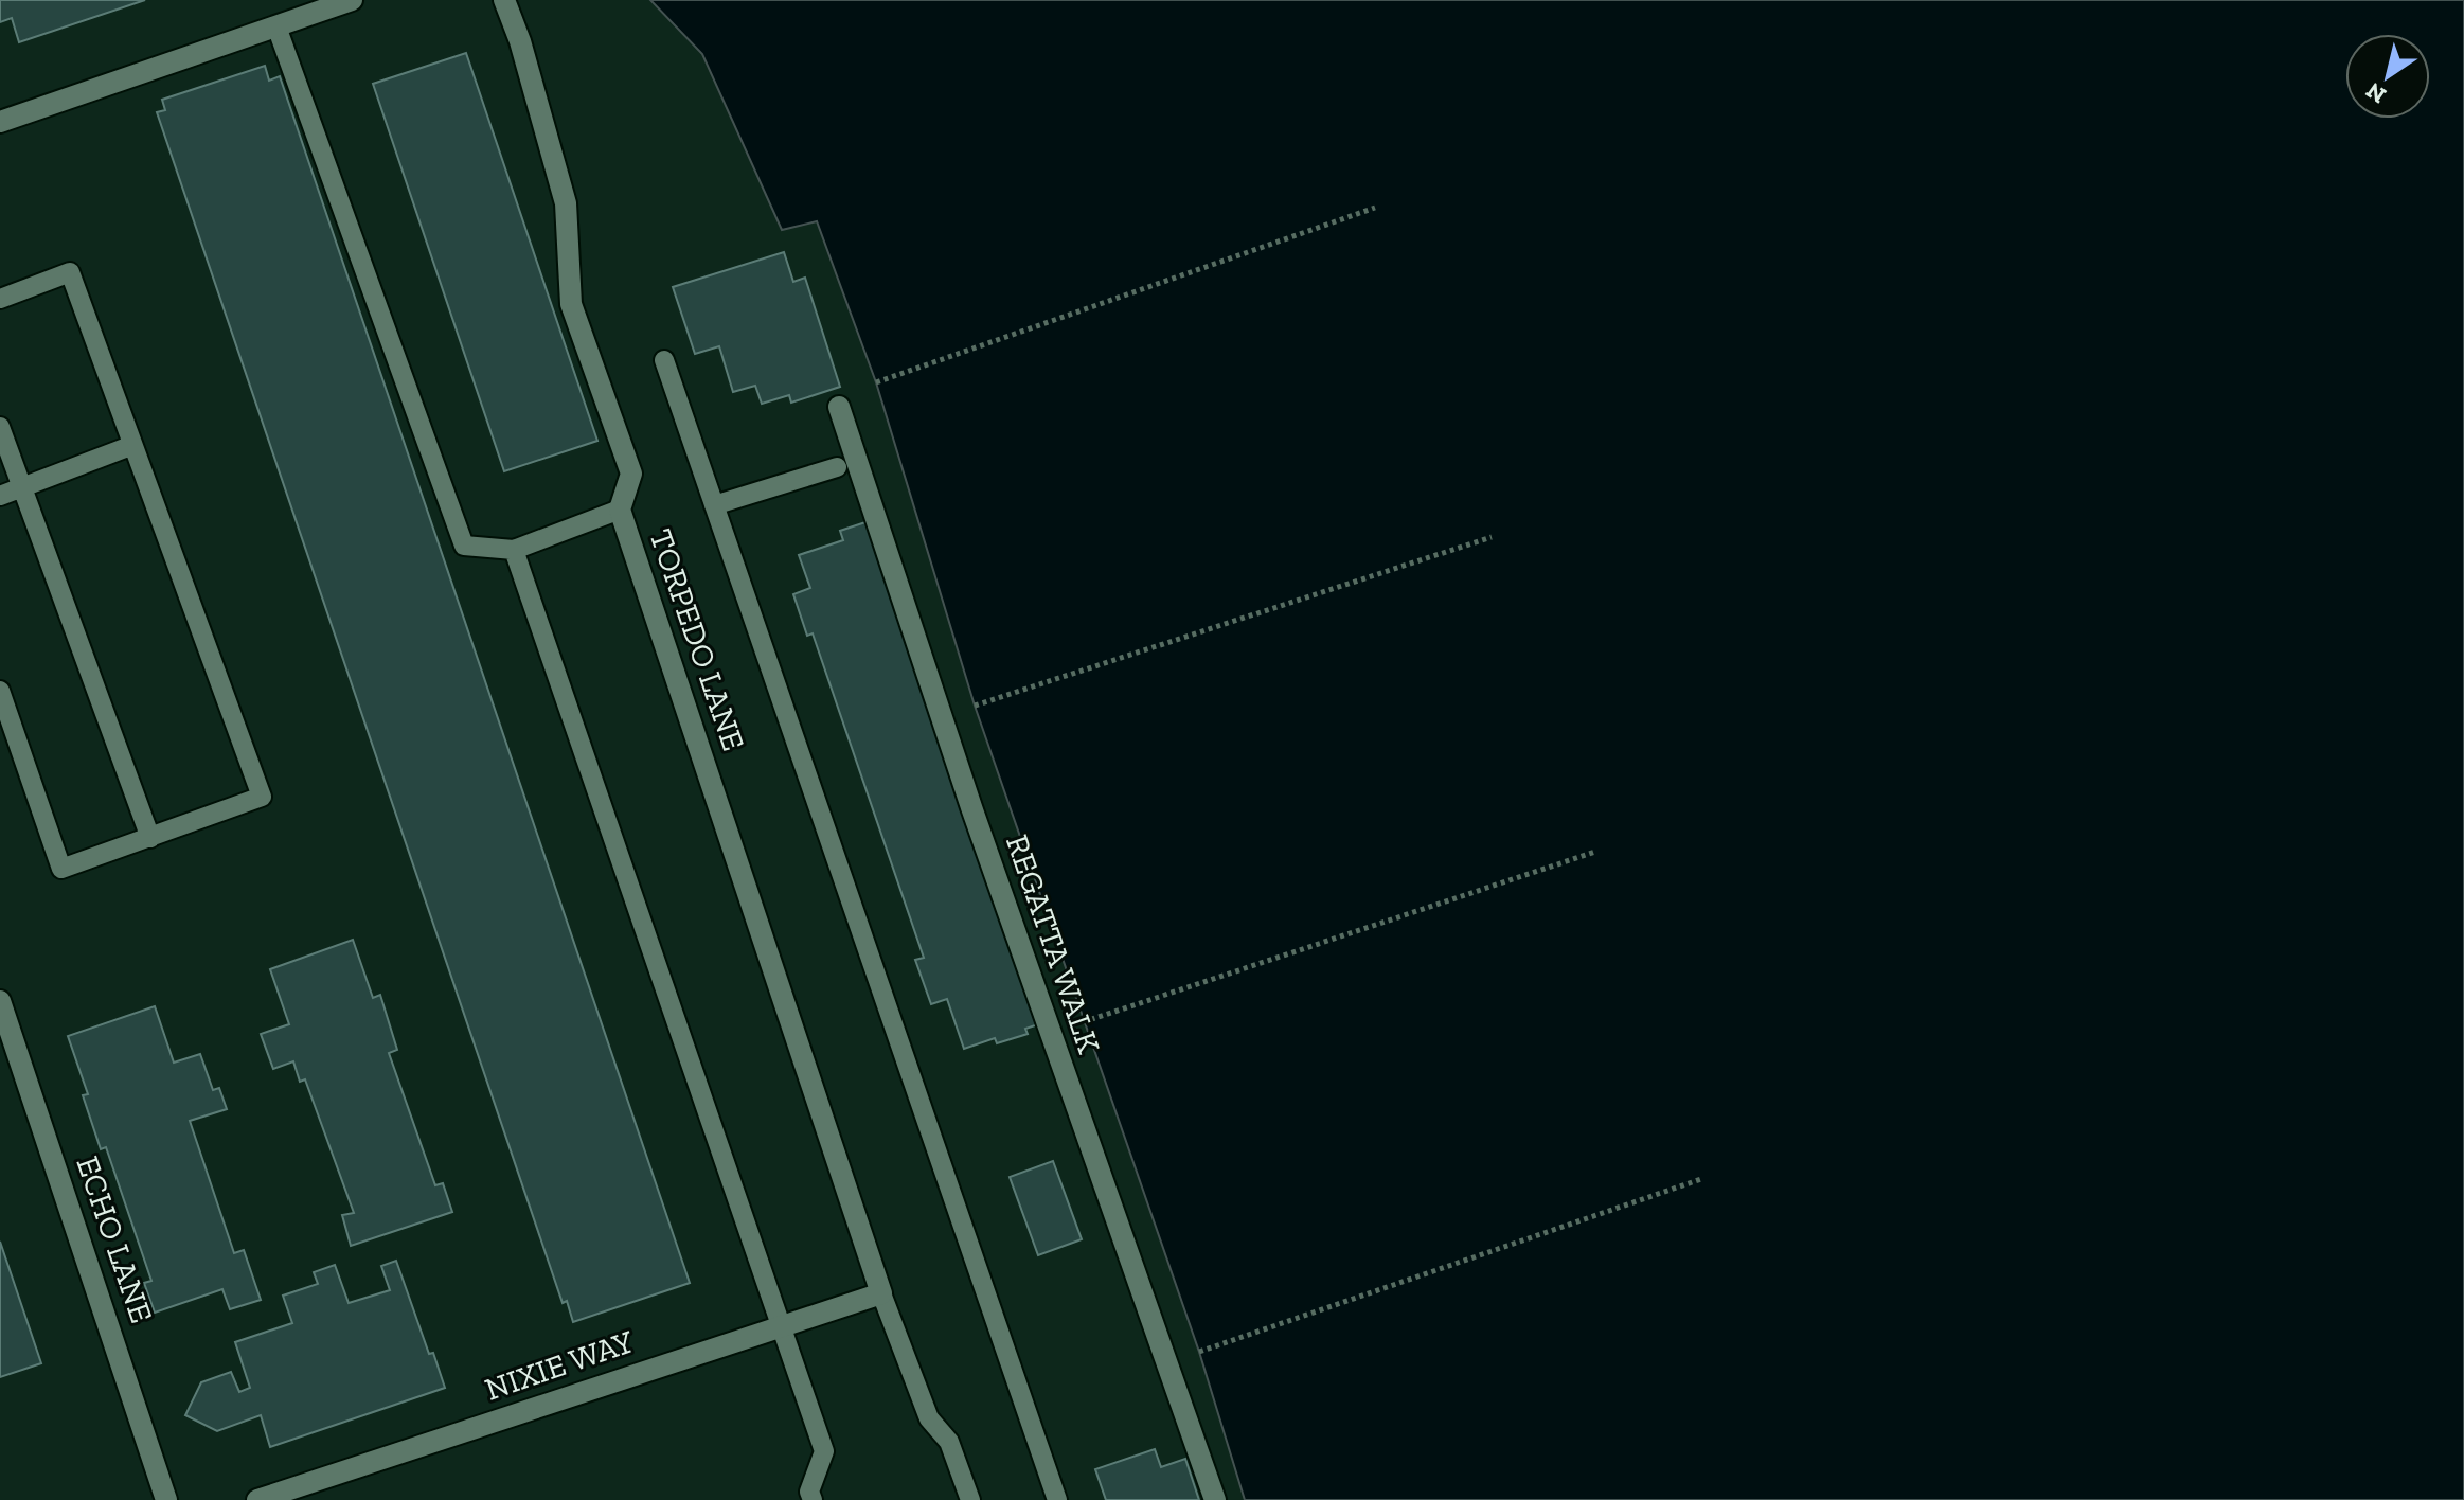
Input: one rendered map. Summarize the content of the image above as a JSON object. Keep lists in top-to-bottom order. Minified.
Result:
{"streets":{"street":["TORPEDO LANE","REGATTA WALK","ECHO LANE","NIXIE WAY"]},"crossings":[["TORPEDO LANE","NIXIE WAY"]],"north":"bottom left"}
